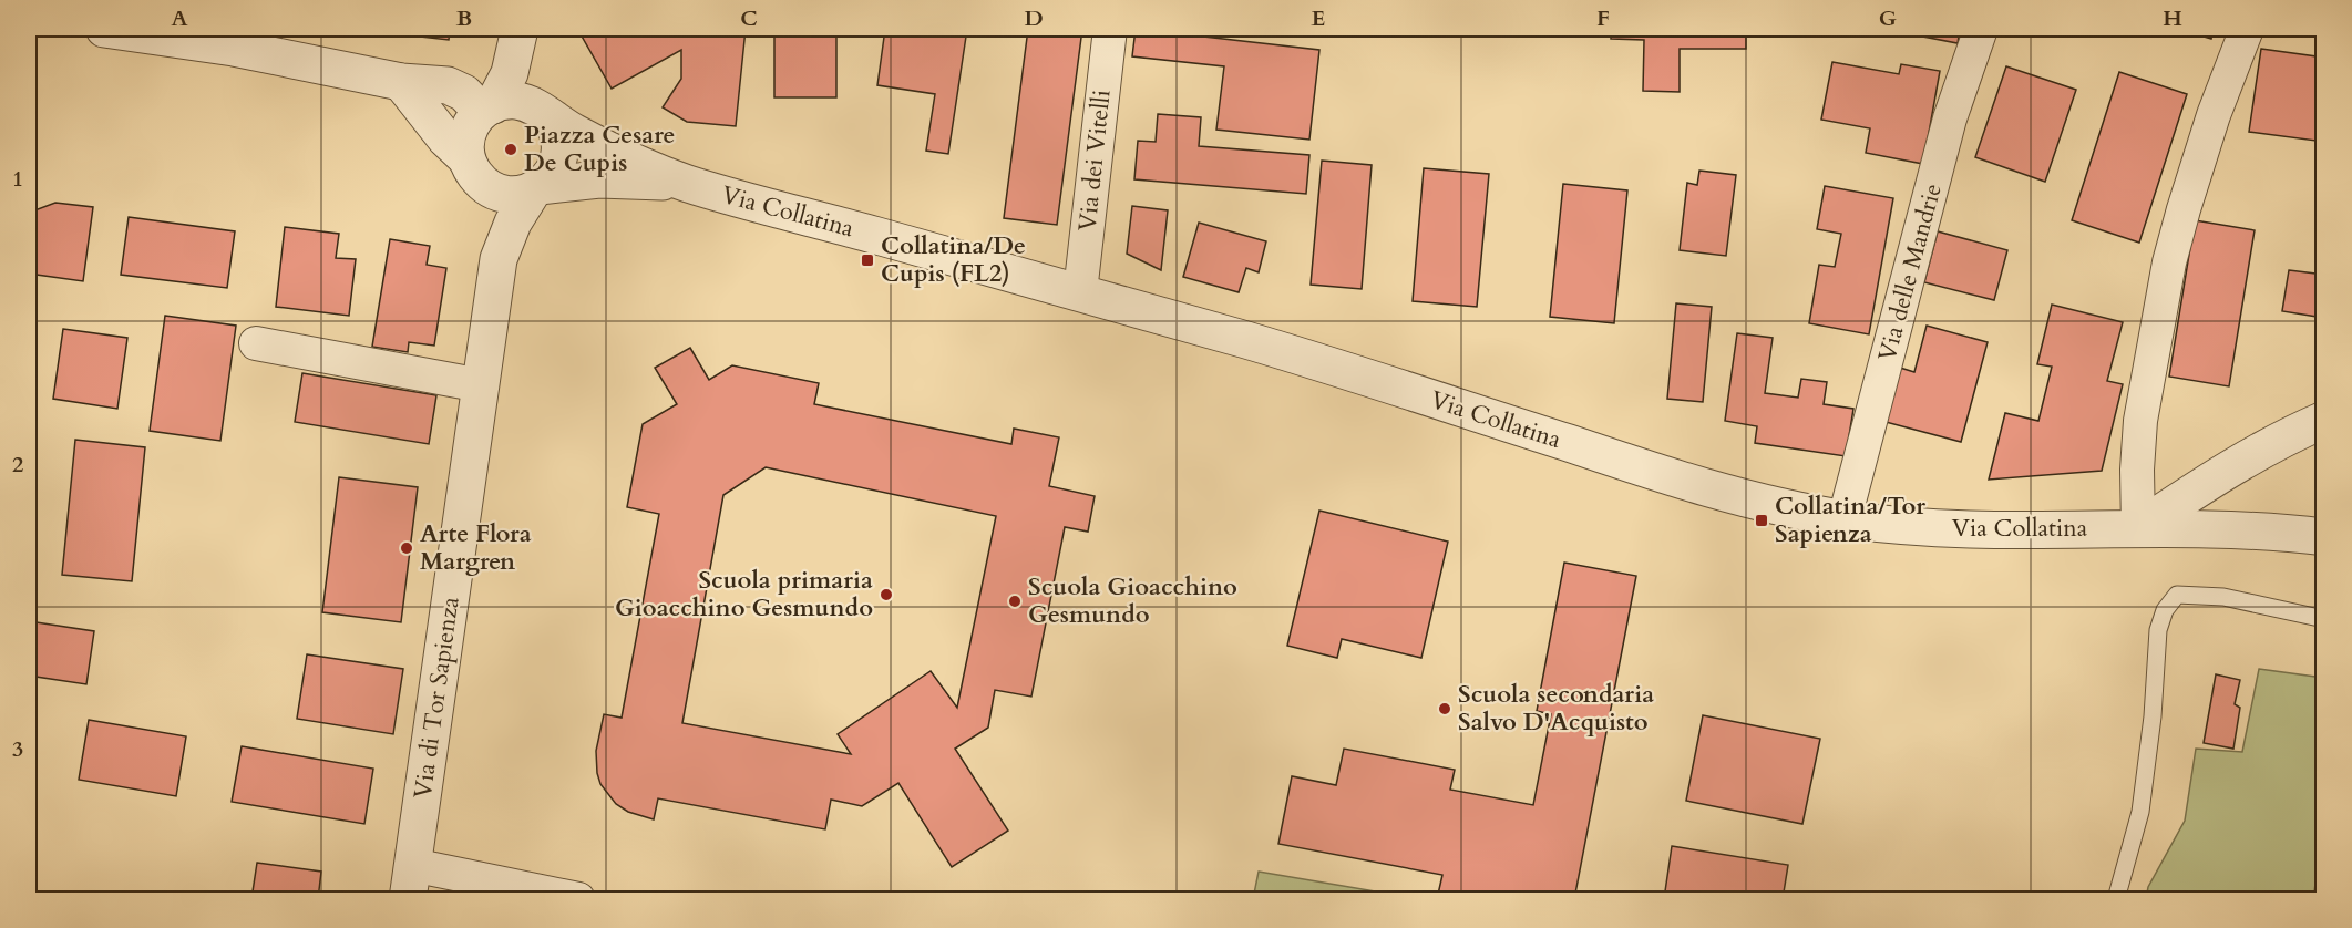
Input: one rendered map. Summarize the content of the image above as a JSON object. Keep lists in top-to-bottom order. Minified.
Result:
{"streets":{"street":["Via dei Vitelli","Via Collatina","Via delle Mandrie","Via di Tor Sapienza"]},"crossings":[["Via dei Vitelli","Via Collatina"],["Via Collatina","Via delle Mandrie"]],"places":{"other":["Piazza Cesare De Cupis","Arte Flora Margren","Scuola primaria Gioacchino Gesmundo","Scuola Gioacchino Gesmundo","Scuola secondaria Salvo D'Acquisto"],"transit":["Collatina/De Cupis (FL2)","Collatina/Tor Sapienza"]},"grid":{"columns":["A","B","C","D","E","F","G","H"],"rows":["1","2","3"]}}
